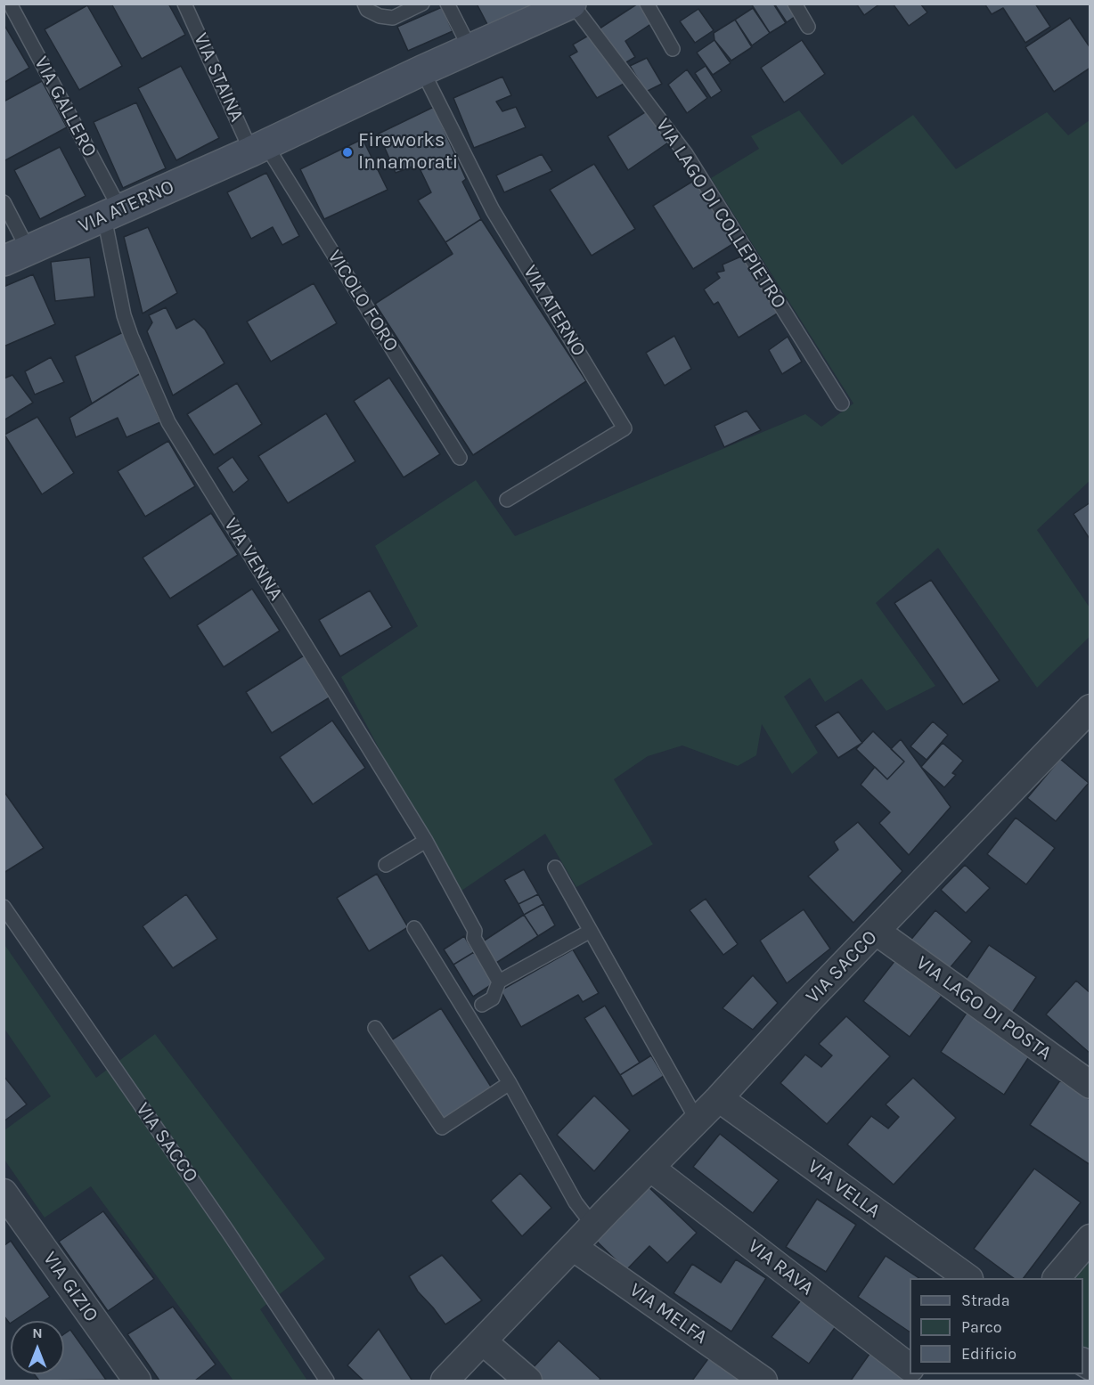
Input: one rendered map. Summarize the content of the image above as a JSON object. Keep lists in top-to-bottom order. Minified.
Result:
{"streets":{"street":["VIA ATERNO","VIA SACCO","VIA LAGO DI POSTA","VIA VELLA","VIA RAVA","VIA GIZIO","VIA MELFA"],"lane":["VIA STAINA","VIA GALLERO","VIA LAGO DI COLLEPIETRO","VICOLO FORO","VIA VENNA"]},"crossings":[["VIA STAINA","VIA ATERNO"],["VIA STAINA","VICOLO FORO"],["VIA GALLERO","VIA ATERNO"],["VIA GALLERO","VIA VENNA"],["VIA ATERNO","VIA LAGO DI COLLEPIETRO"],["VIA ATERNO","VICOLO FORO"],["VIA ATERNO","VIA VENNA"],["VIA SACCO","VIA LAGO DI POSTA"],["VIA SACCO","VIA VELLA"],["VIA SACCO","VIA RAVA"],["VIA SACCO","VIA MELFA"]],"places":["Fireworks Innamorati"],"legend":["Strada","Parco","Edificio"],"north":"top"}
